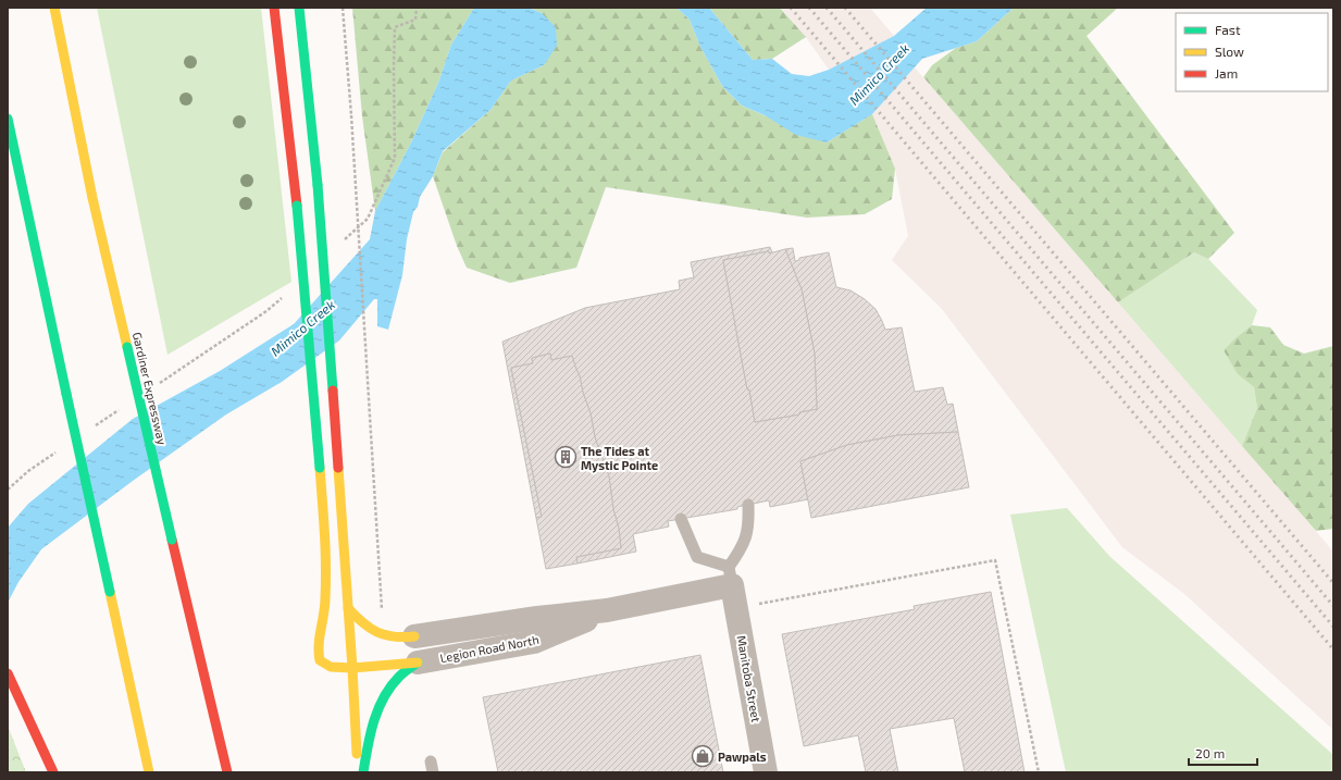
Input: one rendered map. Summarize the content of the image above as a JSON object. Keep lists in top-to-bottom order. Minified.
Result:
{"streets":{"main road":["Gardiner Expressway"],"street":["Legion Road North","Manitoba Street"]},"crossings":[["Legion Road North","Manitoba Street"]],"water":["Mimico Creek"],"places":{"building":["The Tides at Mystic Pointe"],"shop":["Pawpals"]},"legend":["Fast","Slow","Jam"],"scale_bar":"20 m"}
